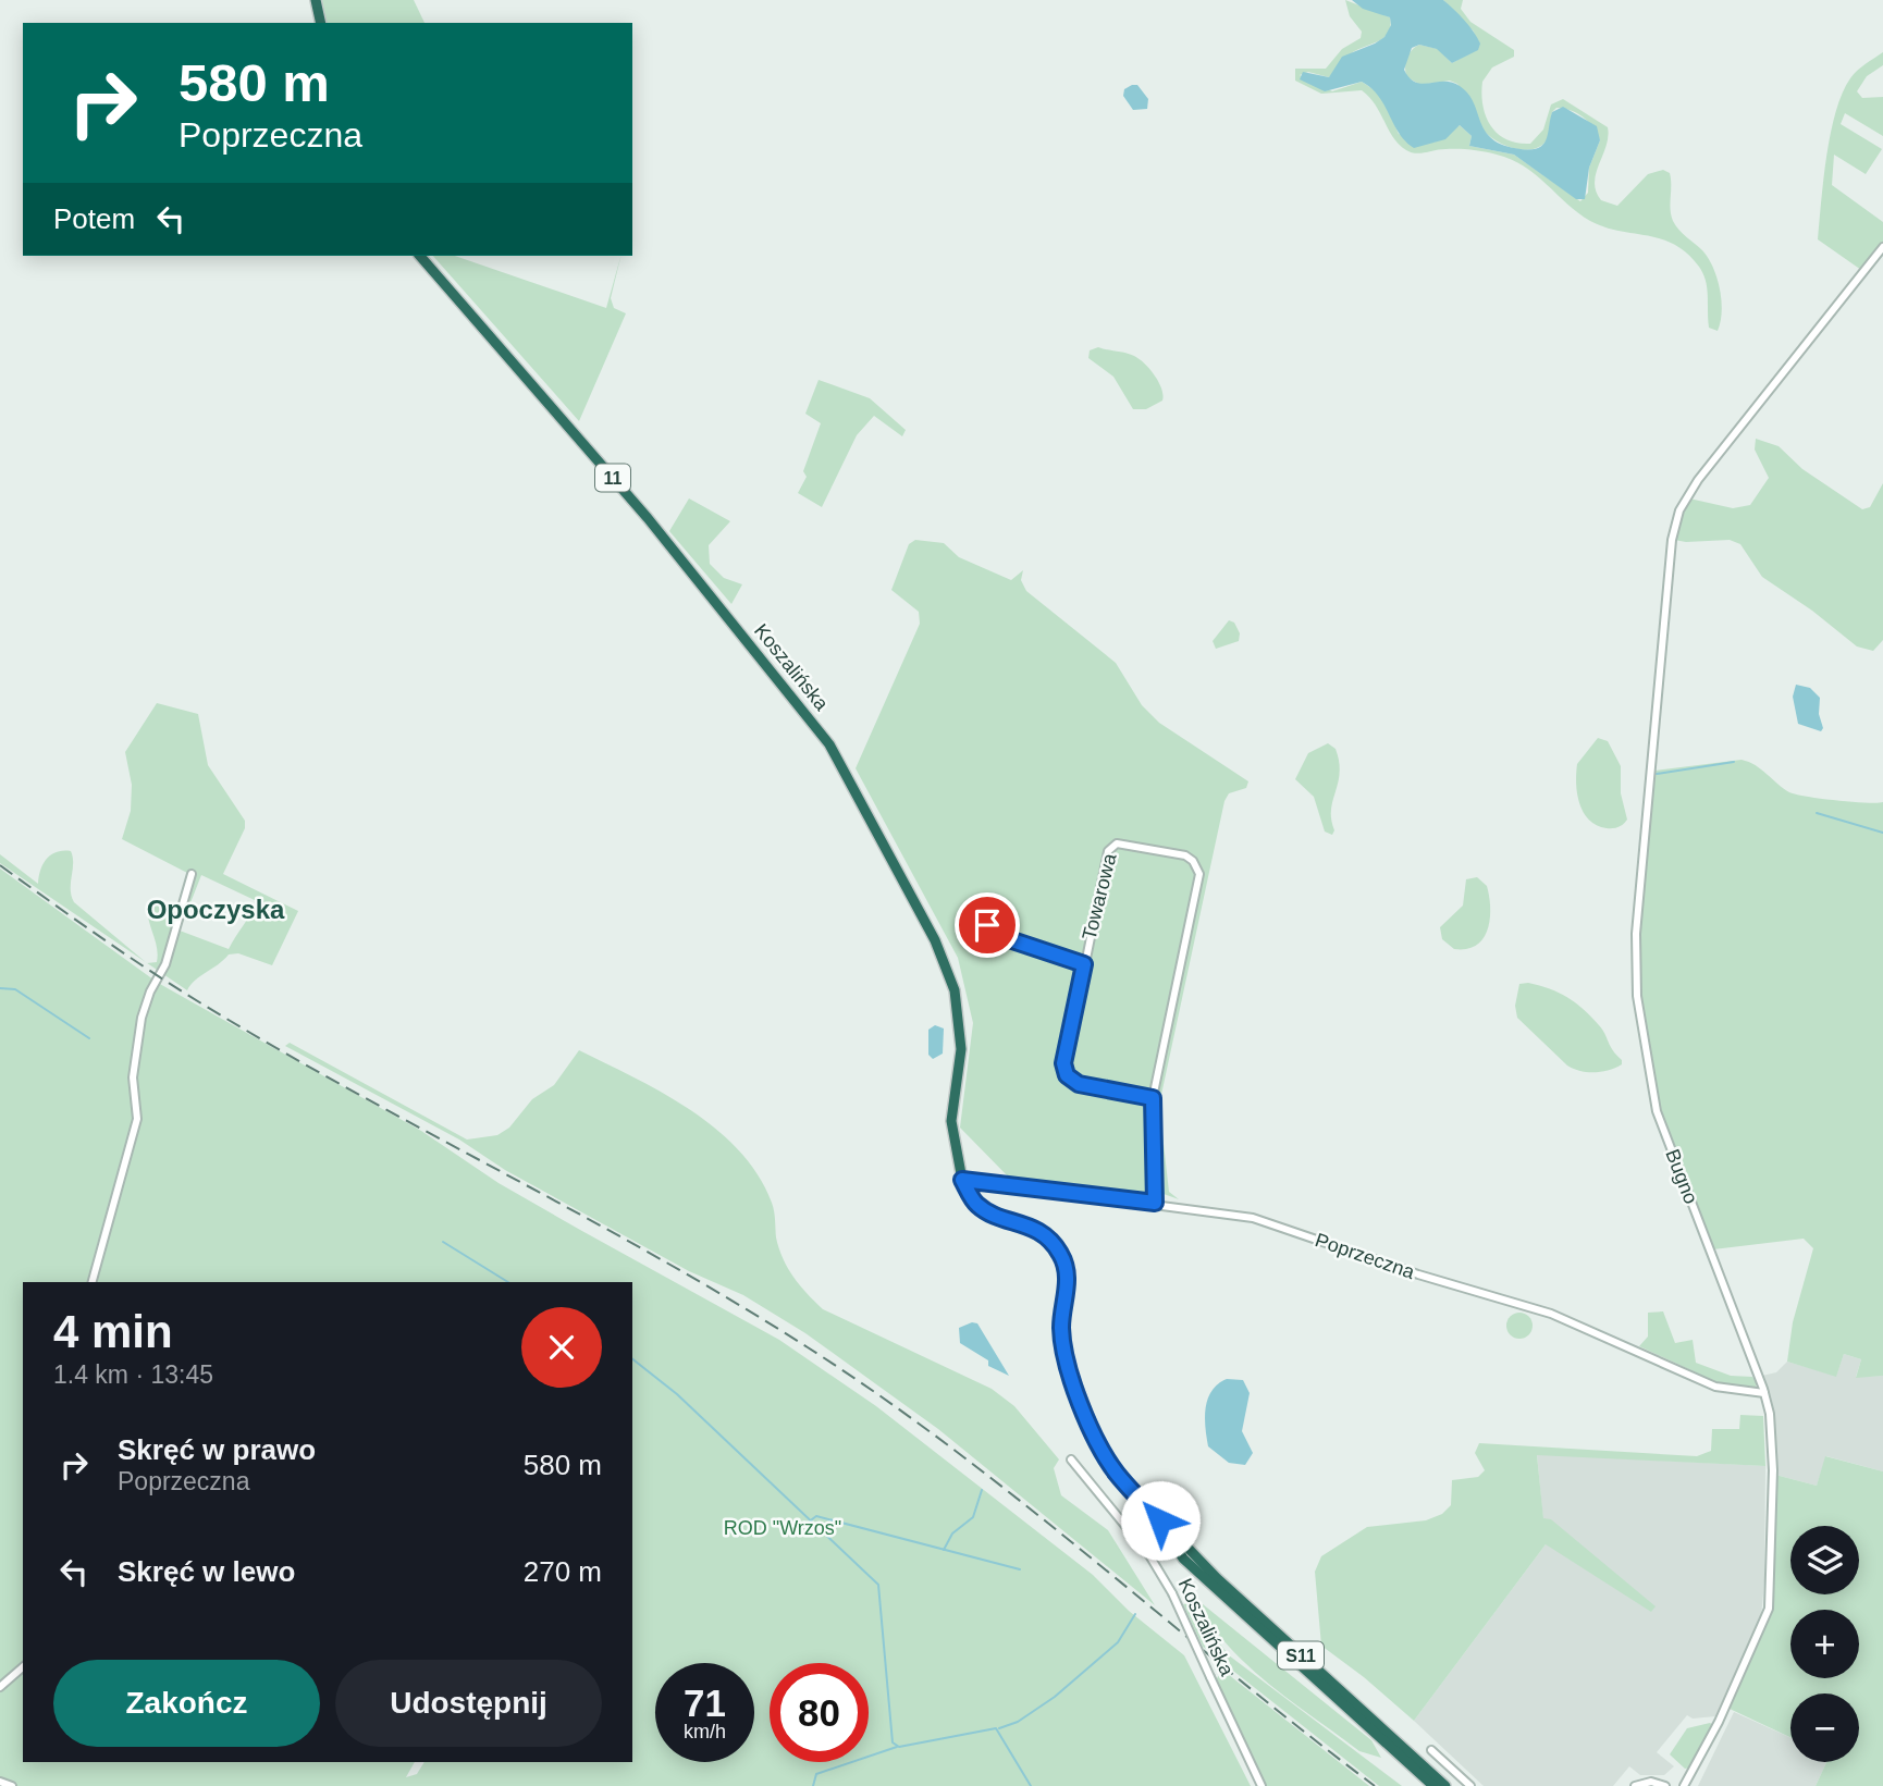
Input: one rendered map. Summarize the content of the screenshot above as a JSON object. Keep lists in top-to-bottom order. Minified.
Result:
{"streets":{"highway":["11","Koszalińska","S11"],"street":["Towarowa","Bugno","Poprzeczna"]},"crossings":[["11","Koszalińska"],["11","Poprzeczna"],["11","S11"],["Koszalińska","Poprzeczna"],["Bugno","Poprzeczna"]],"districts":["Opoczyska"],"parks":["ROD \"Wrzos\""],"page":{"turn":["580 m","Poprzeczna"],"then":"Potem","heading":["4 min","1.4 km · 13:45"],"list":[{"name":"Skręć w prawo","note":"Poprzeczna","value":"580 m"},{"name":"Skręć w lewo","value":"270 m"}],"map_buttons":["+","−"],"buttons":["Zakończ","Udostępnij"],"speed":"71 km/h","limit":"80"}}
